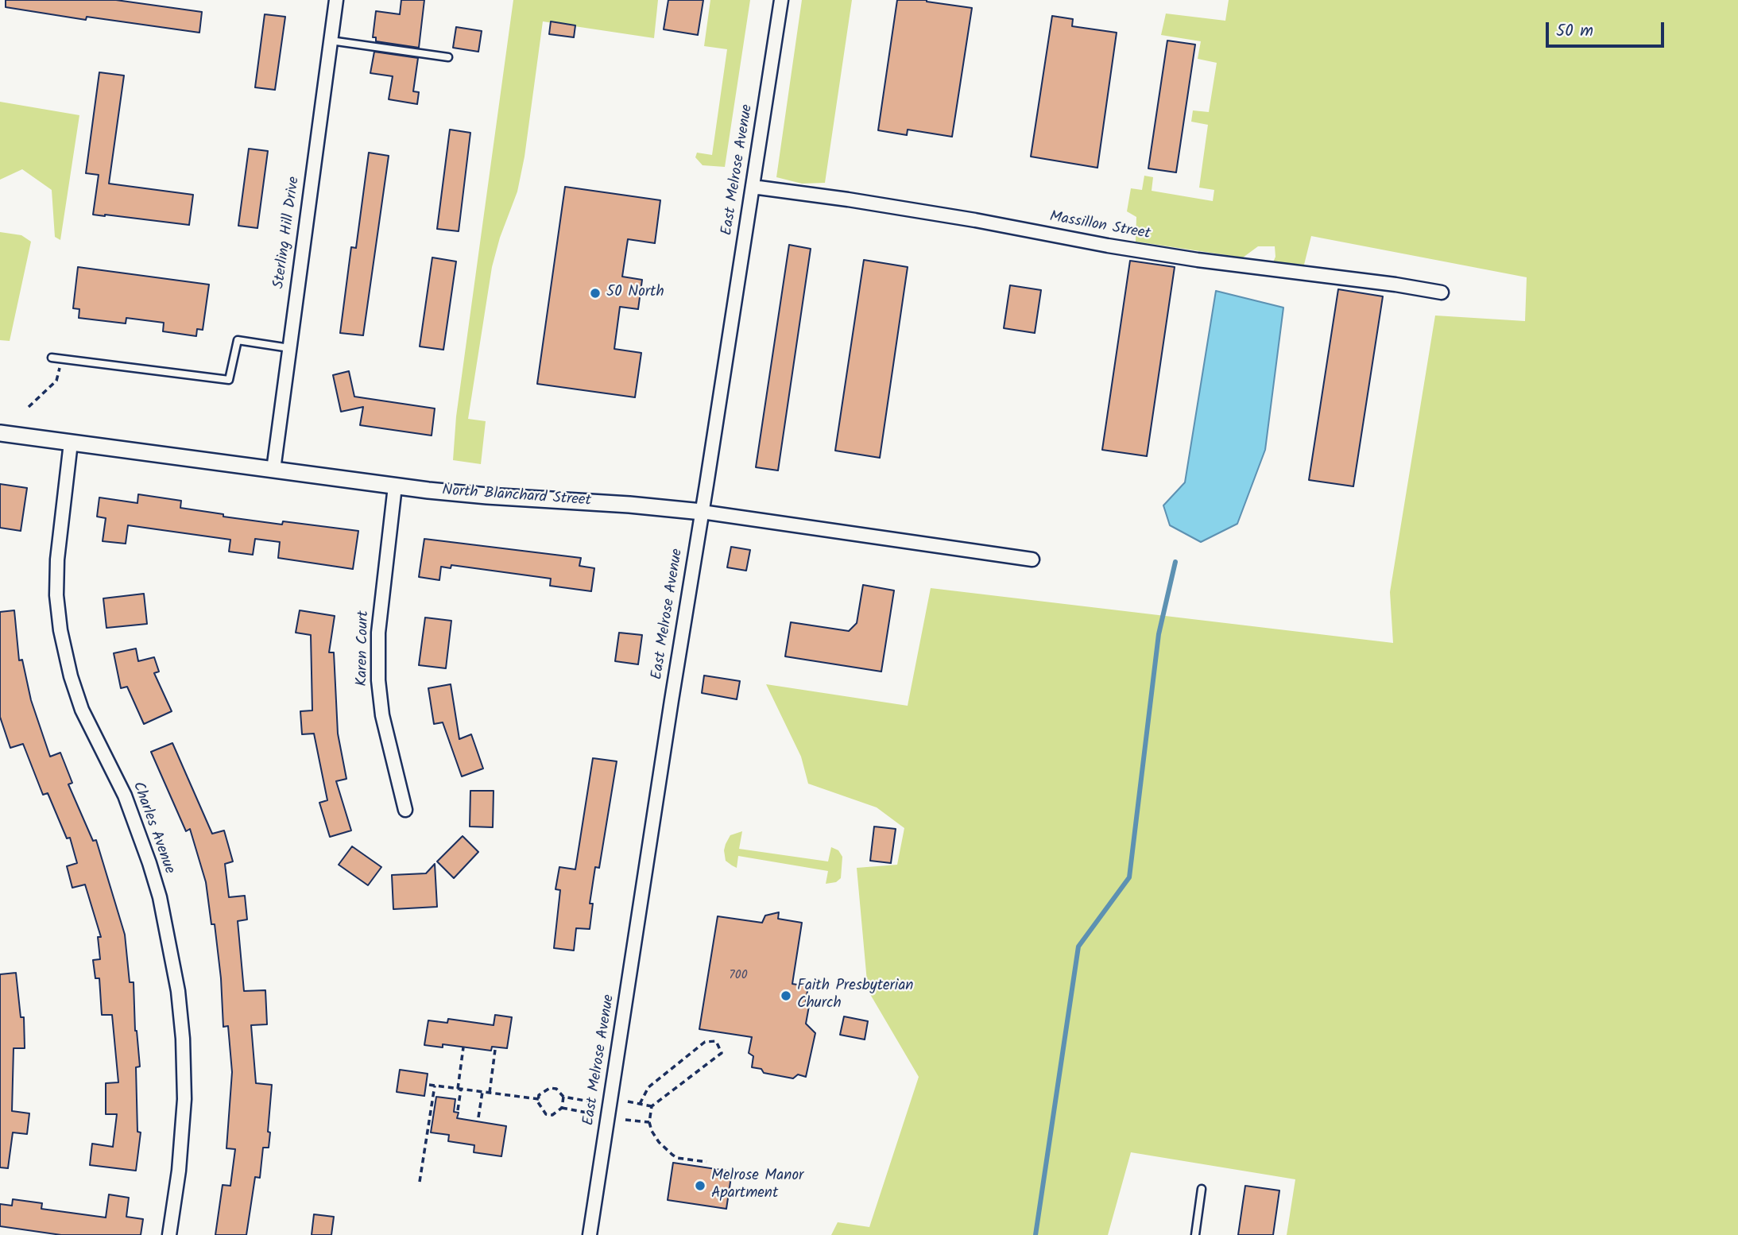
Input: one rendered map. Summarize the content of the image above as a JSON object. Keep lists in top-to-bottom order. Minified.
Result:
{"streets":{"street":["East Melrose Avenue","Massillon Street","Sterling Hill Drive","North Blanchard Street","Karen Court","Charles Avenue"]},"crossings":[["East Melrose Avenue","Massillon Street"],["East Melrose Avenue","North Blanchard Street"],["Sterling Hill Drive","North Blanchard Street"],["North Blanchard Street","Karen Court"],["North Blanchard Street","Charles Avenue"]],"places":["50 North","Faith Presbyterian Church","Melrose Manor Apartment"],"house_numbers":["700"],"scale_bar":"50 m"}
